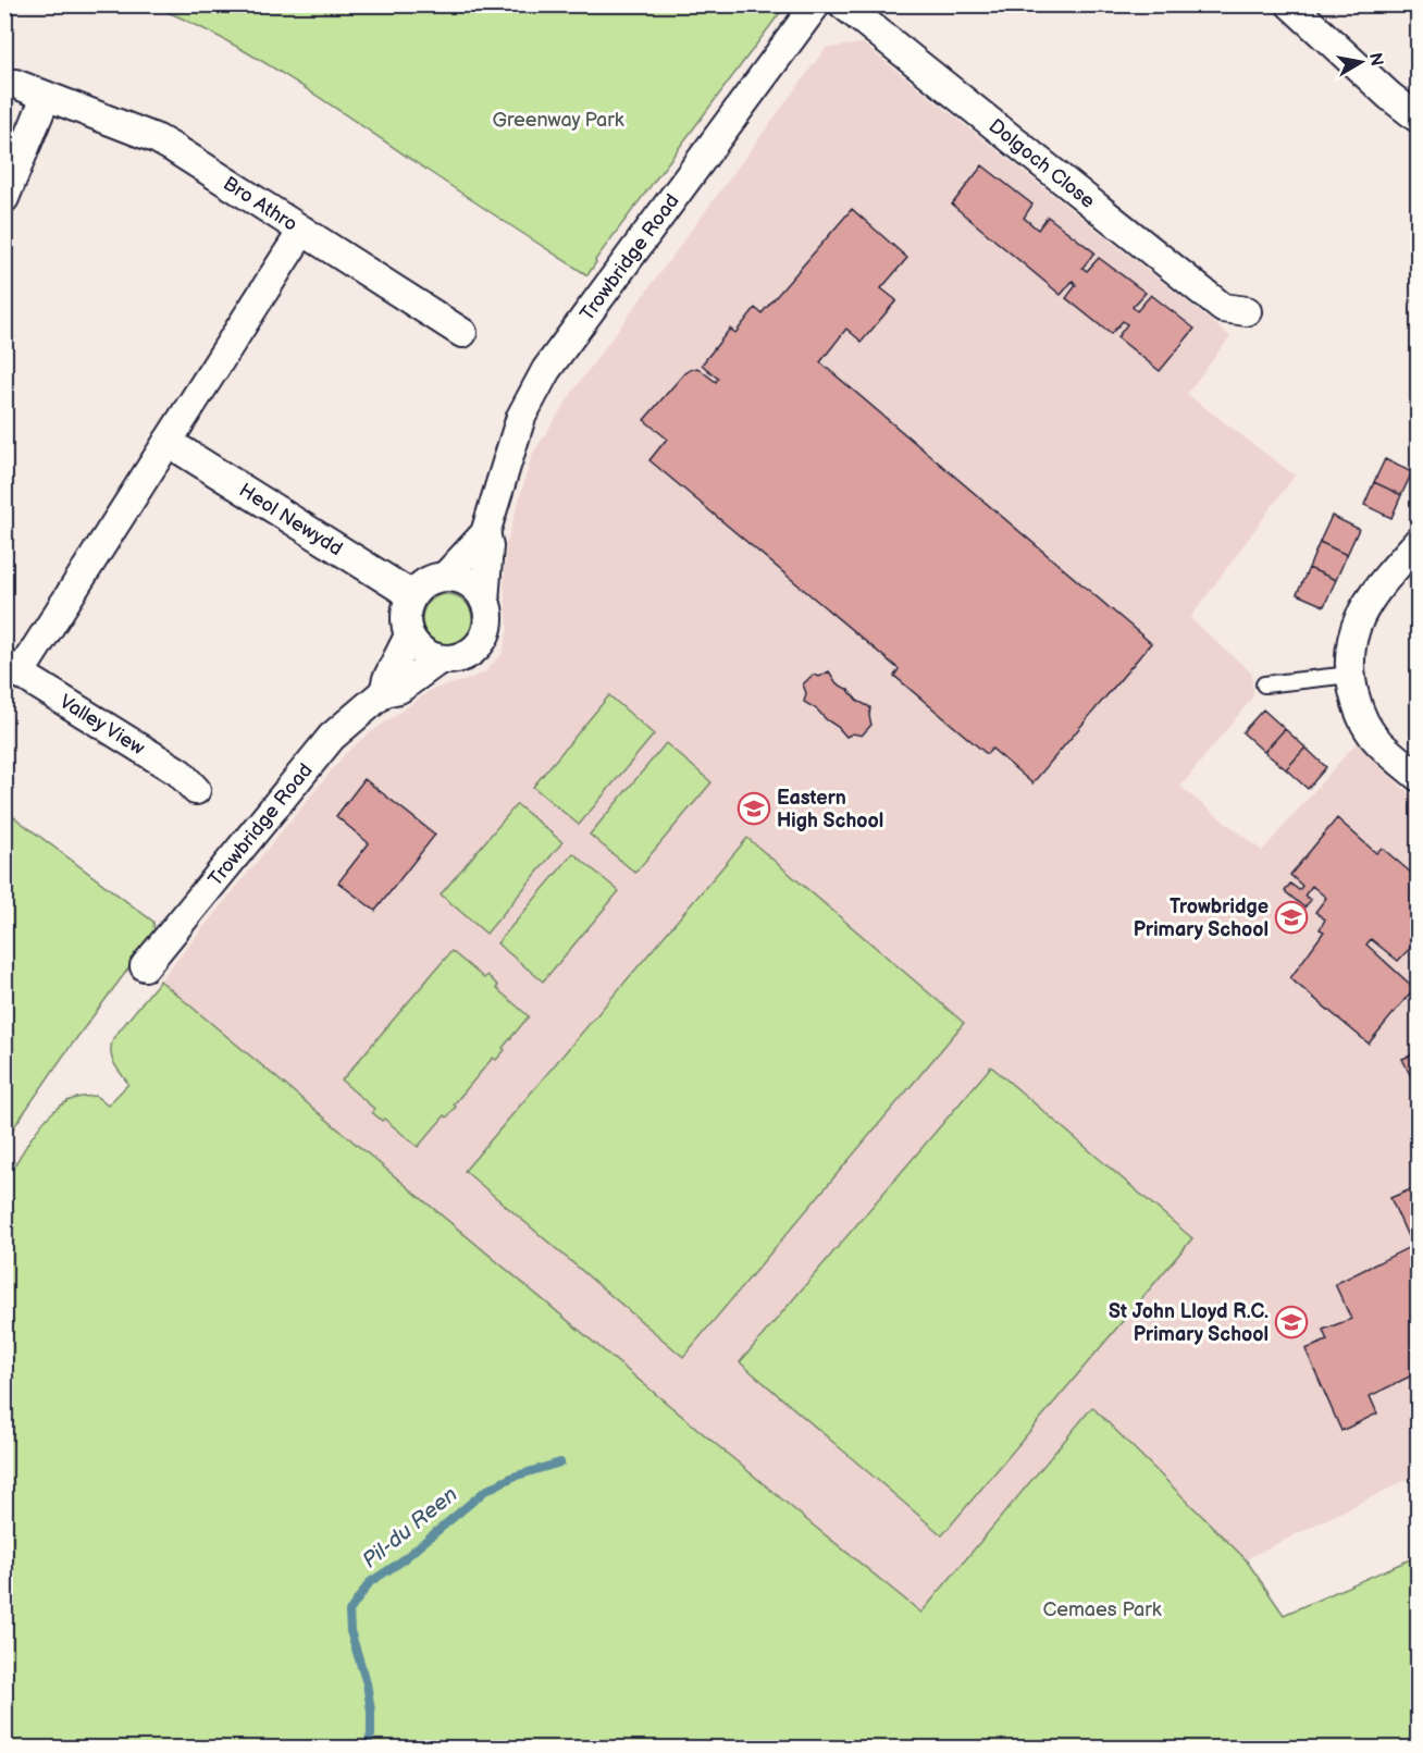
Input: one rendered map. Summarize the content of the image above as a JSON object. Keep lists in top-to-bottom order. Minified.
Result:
{"streets":{"street":["Dolgoch Close","Bro Athro","Trowbridge Road","Heol Newydd","Valley View"]},"crossings":[["Trowbridge Road","Heol Newydd"]],"water":["Pil-du Reen"],"parks":["Greenway Park","Cemaes Park"],"places":{"school or university":["Eastern High School","Trowbridge Primary School","St John Lloyd R.C. Primary School"]},"north":"right"}
